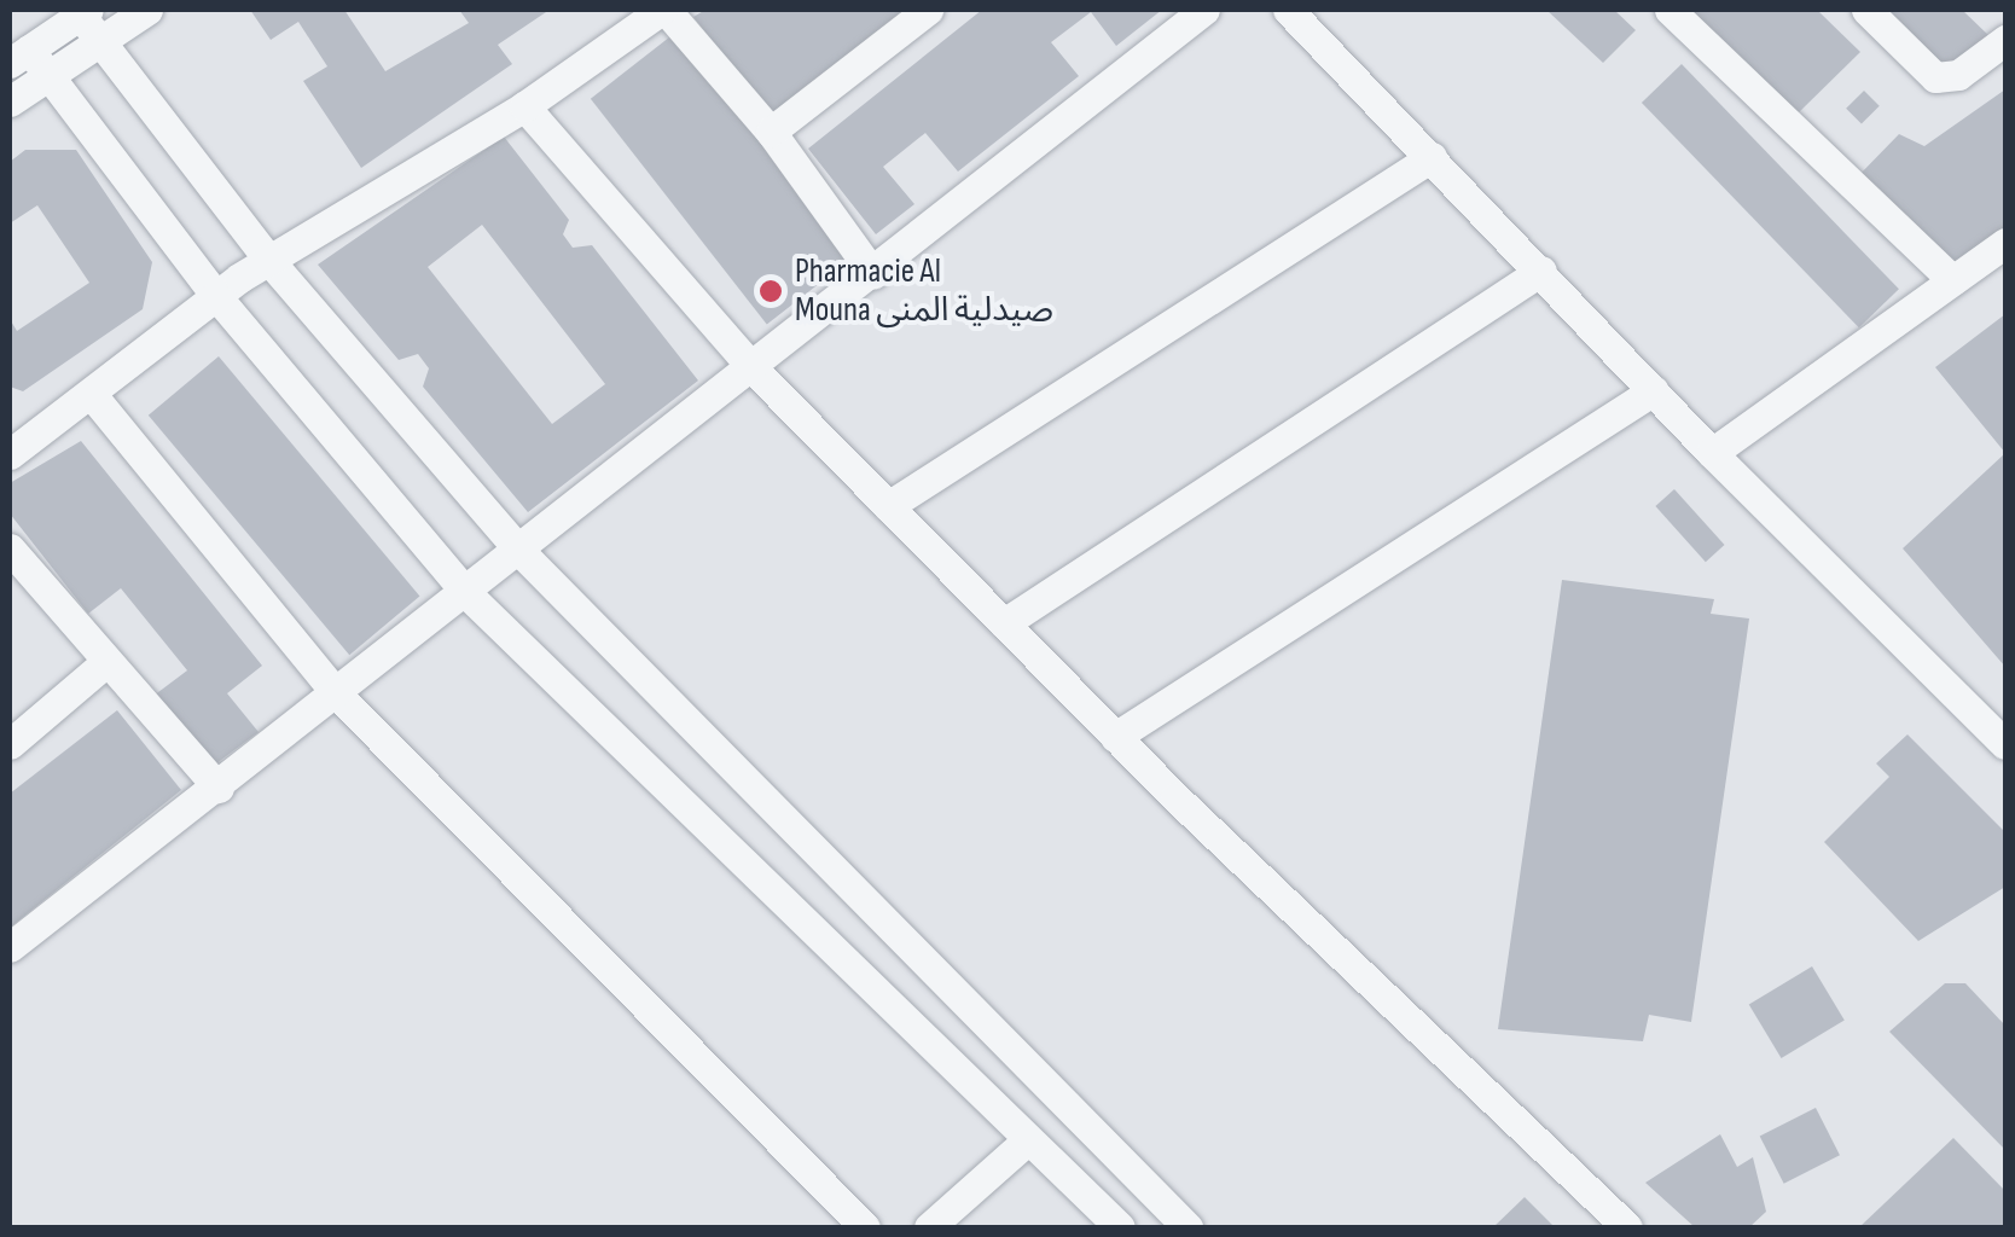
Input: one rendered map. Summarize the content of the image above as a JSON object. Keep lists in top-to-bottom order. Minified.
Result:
{"places":["Pharmacie Al Mouna صيدلية المنى"]}
